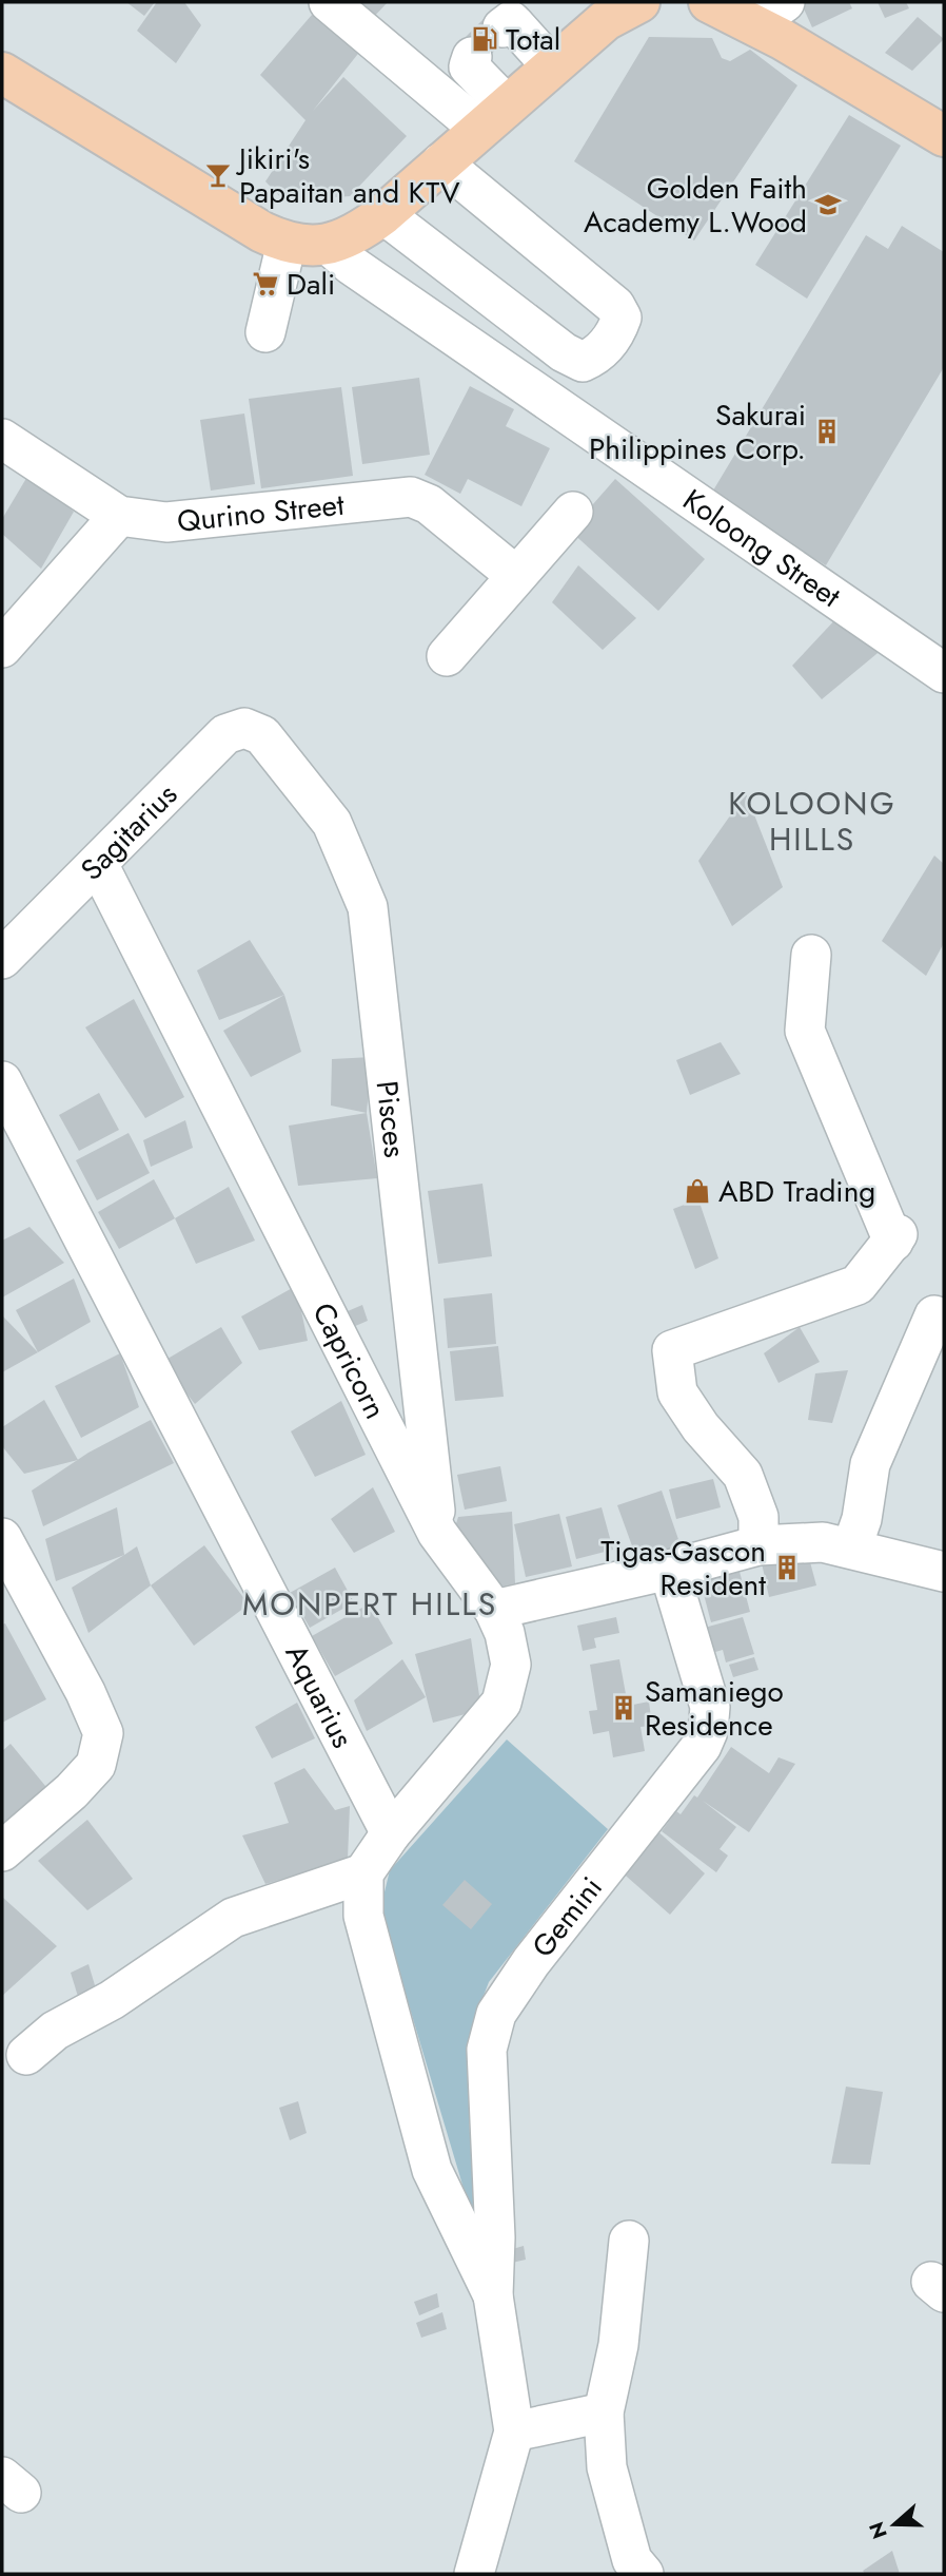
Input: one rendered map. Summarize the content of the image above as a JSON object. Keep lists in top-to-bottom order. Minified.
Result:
{"streets":{"street":["Qurino Street","Koloong Street","Sagitarius","Pisces","Capricorn","Aquarius","Gemini"]},"crossings":[["Sagitarius","Pisces"],["Sagitarius","Capricorn"],["Pisces","Capricorn"],["Capricorn","Aquarius"]],"districts":["KOLOONG HILLS","MONPERT HILLS"],"places":{"fuel station":["Total"],"bar":["Jikiri's Papaitan and KTV"],"school or university":["Golden Faith Academy L.Wood"],"supermarket":["Dali"],"building":["Sakurai Philippines Corp.","Tigas-Gascon Resident","Samaniego Residence"],"shop":["ABD Trading"]},"north":"left"}
